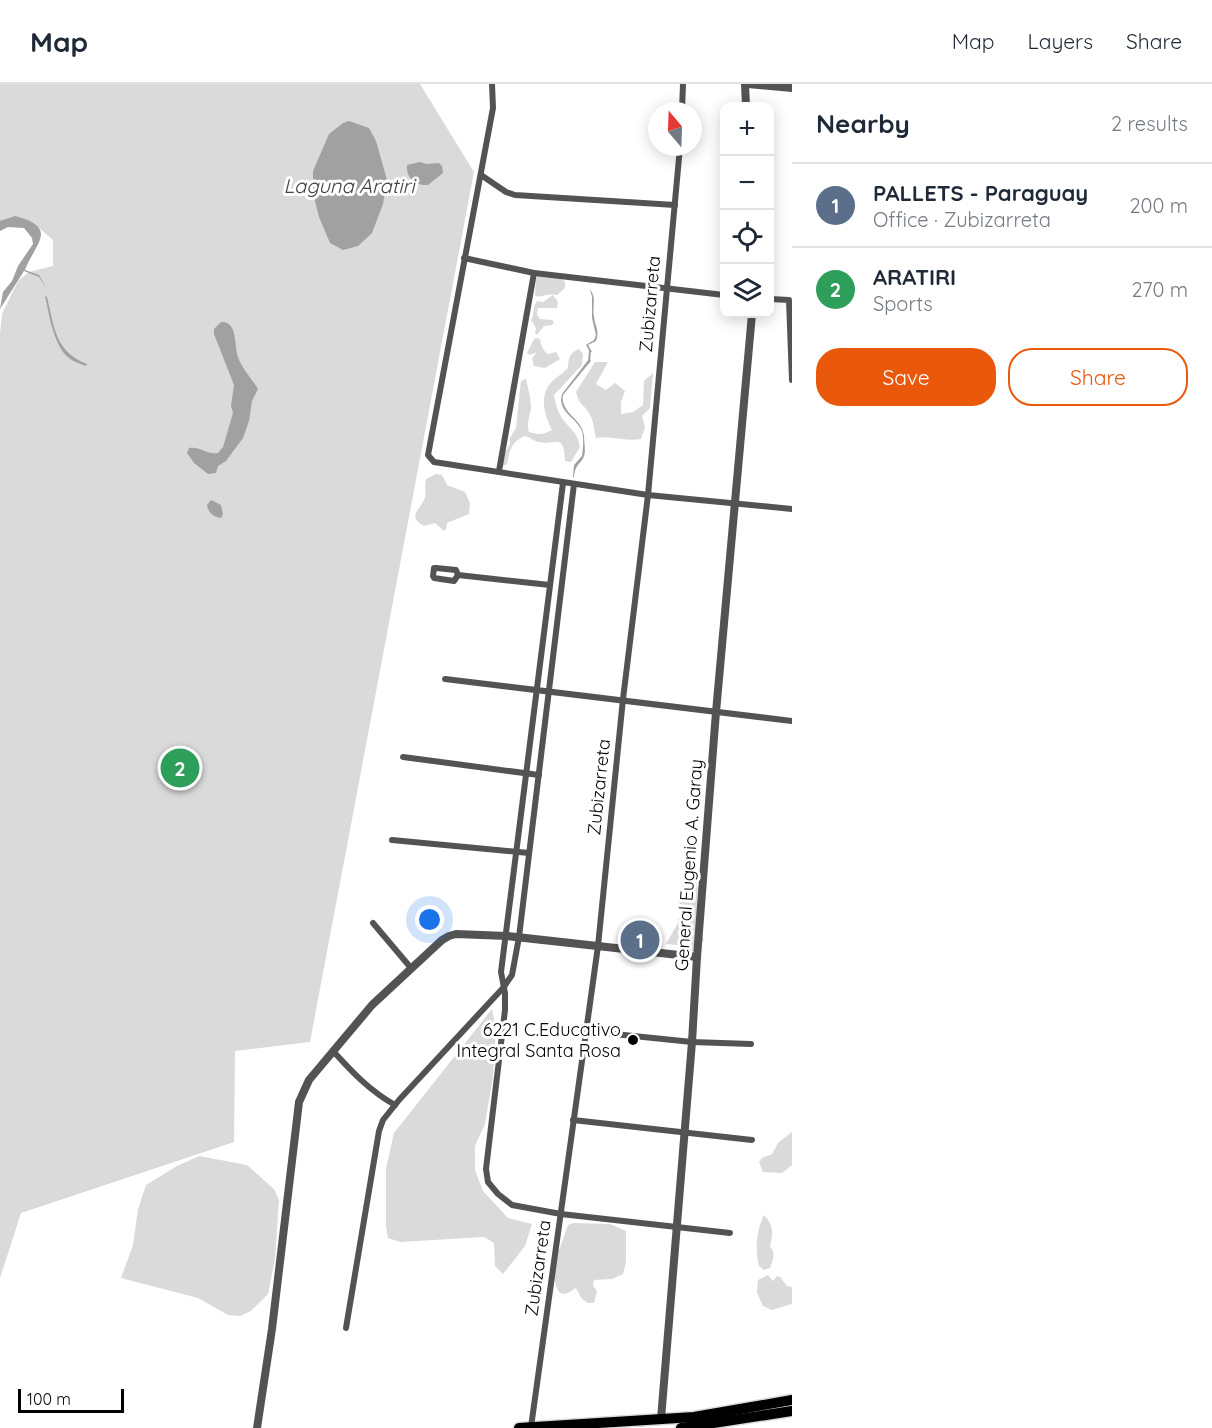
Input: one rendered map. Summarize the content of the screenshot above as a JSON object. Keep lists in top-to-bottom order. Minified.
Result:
{"streets":{"street":["Zubizarreta","General Eugenio A. Garay"]},"water":["Laguna Aratiri"],"places":["6221 C.Educativo Integral Santa Rosa"],"scale_bar":"100 m","north":"top","page":{"header":"Map","nav":["Map","Layers","Share"],"heading":["Nearby","2 results"],"map_buttons":["+","−"],"list":[{"mark":"1","name":"PALLETS - Paraguay","note":"Office · Zubizarreta","value":"200 m"},{"mark":"2","name":"ARATIRI","note":"Sports","value":"270 m"}],"buttons":["Save","Share"],"pins":["2","1"],"scale":"100 m"}}
